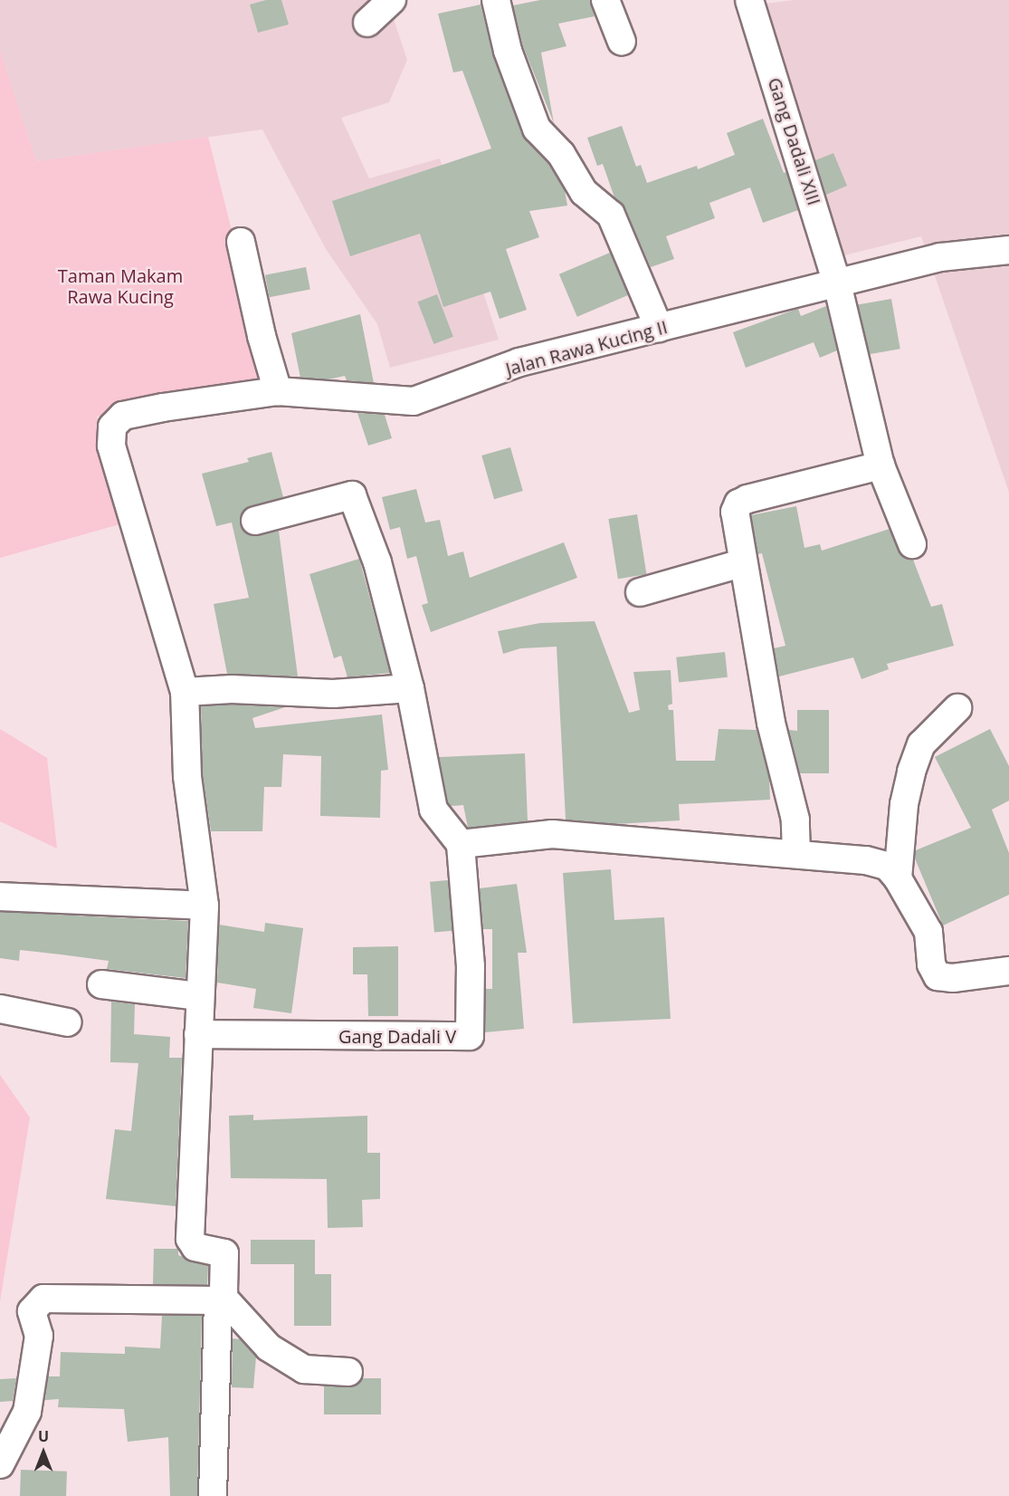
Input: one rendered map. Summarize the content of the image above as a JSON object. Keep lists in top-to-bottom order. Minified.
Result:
{"streets":{"street":["Gang Dadali XIII","Jalan Rawa Kucing II","Gang Dadali V"]},"crossings":[["Gang Dadali XIII","Jalan Rawa Kucing II"],["Jalan Rawa Kucing II","Gang Dadali V"]],"parks":["Taman Makam Rawa Kucing"],"north":"top"}
